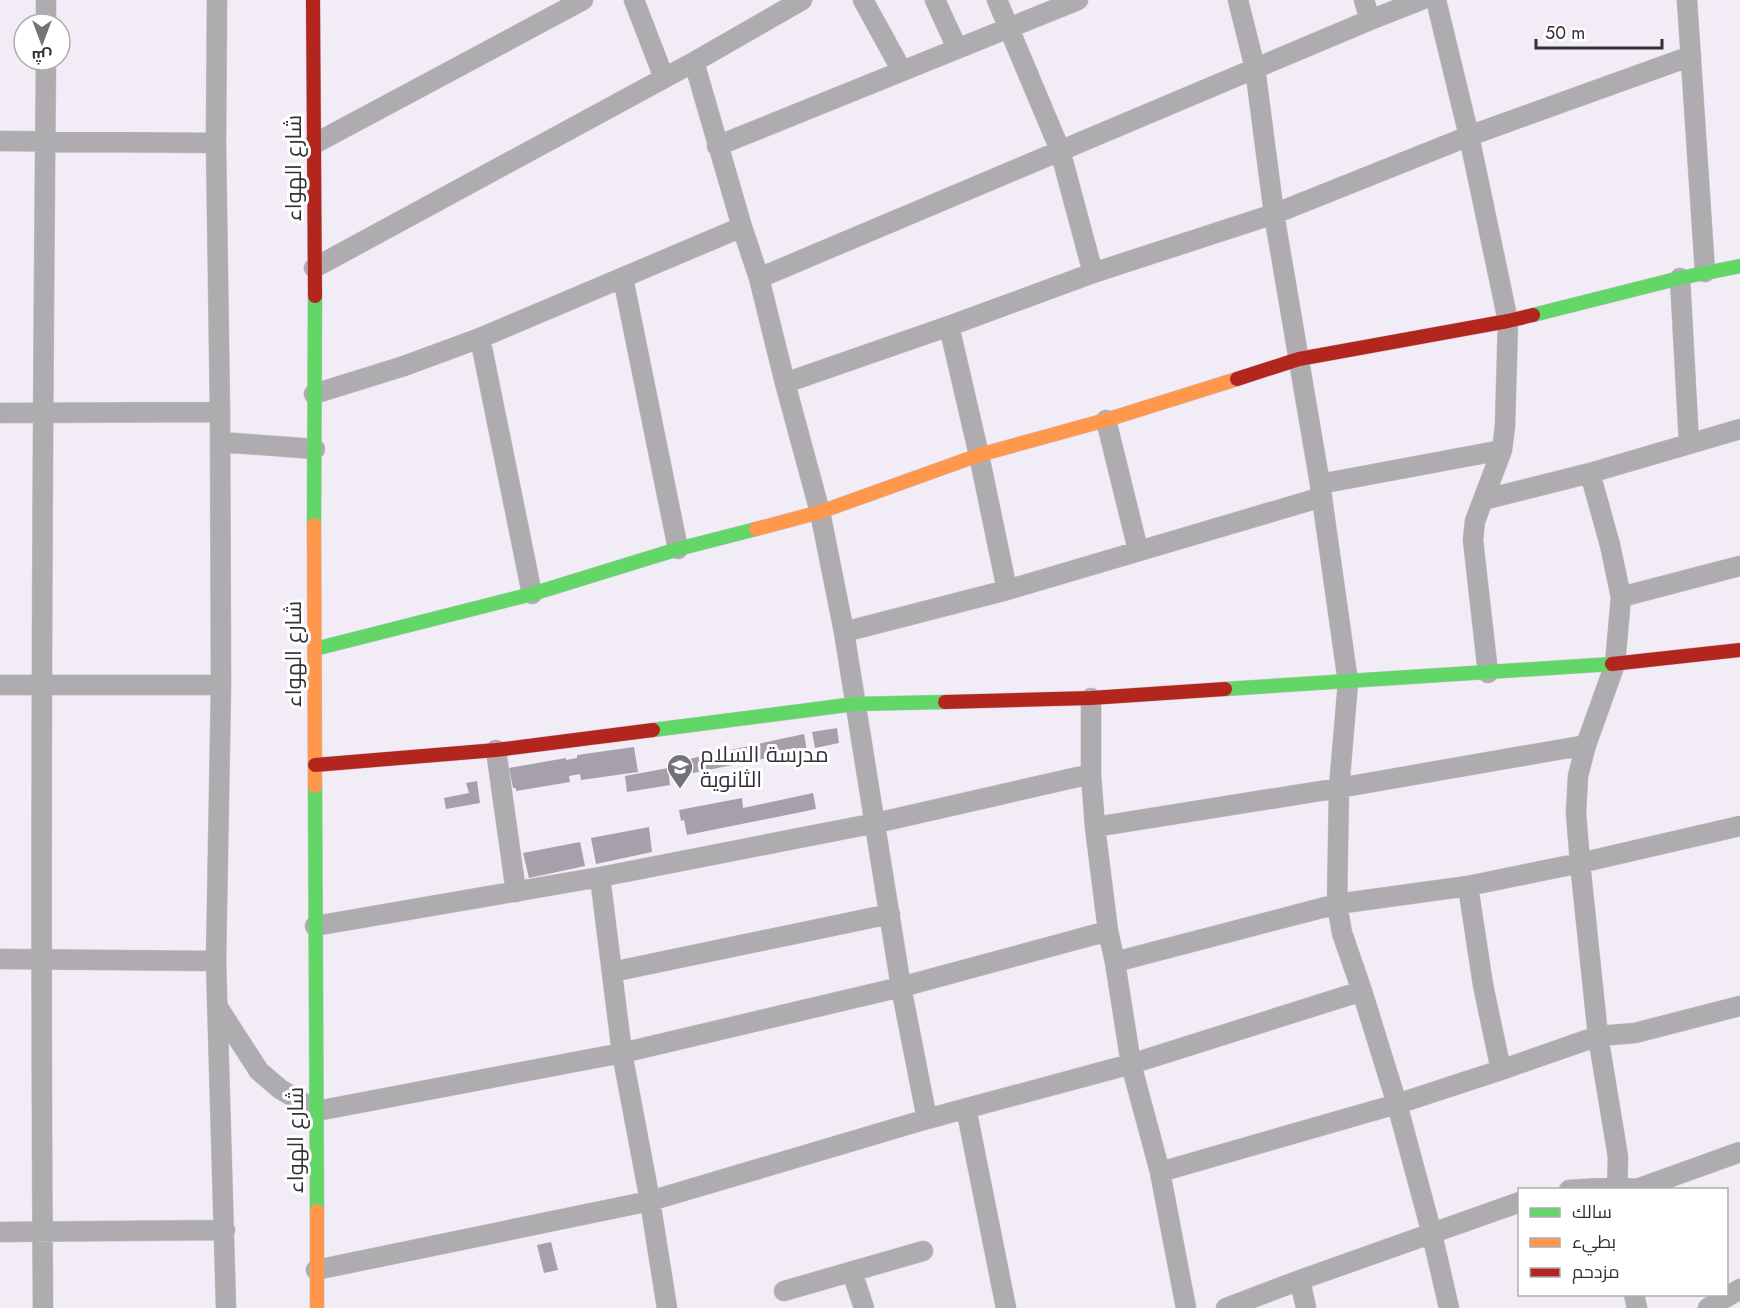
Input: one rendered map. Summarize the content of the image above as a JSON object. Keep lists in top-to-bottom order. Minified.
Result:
{"streets":{"street":["شارع الهواء"]},"places":{"school or university":["مدرسة السلام الثانوية"]},"legend":["سالك","بطيء","مزدحم"],"scale_bar":"50 m","north":"bottom"}
